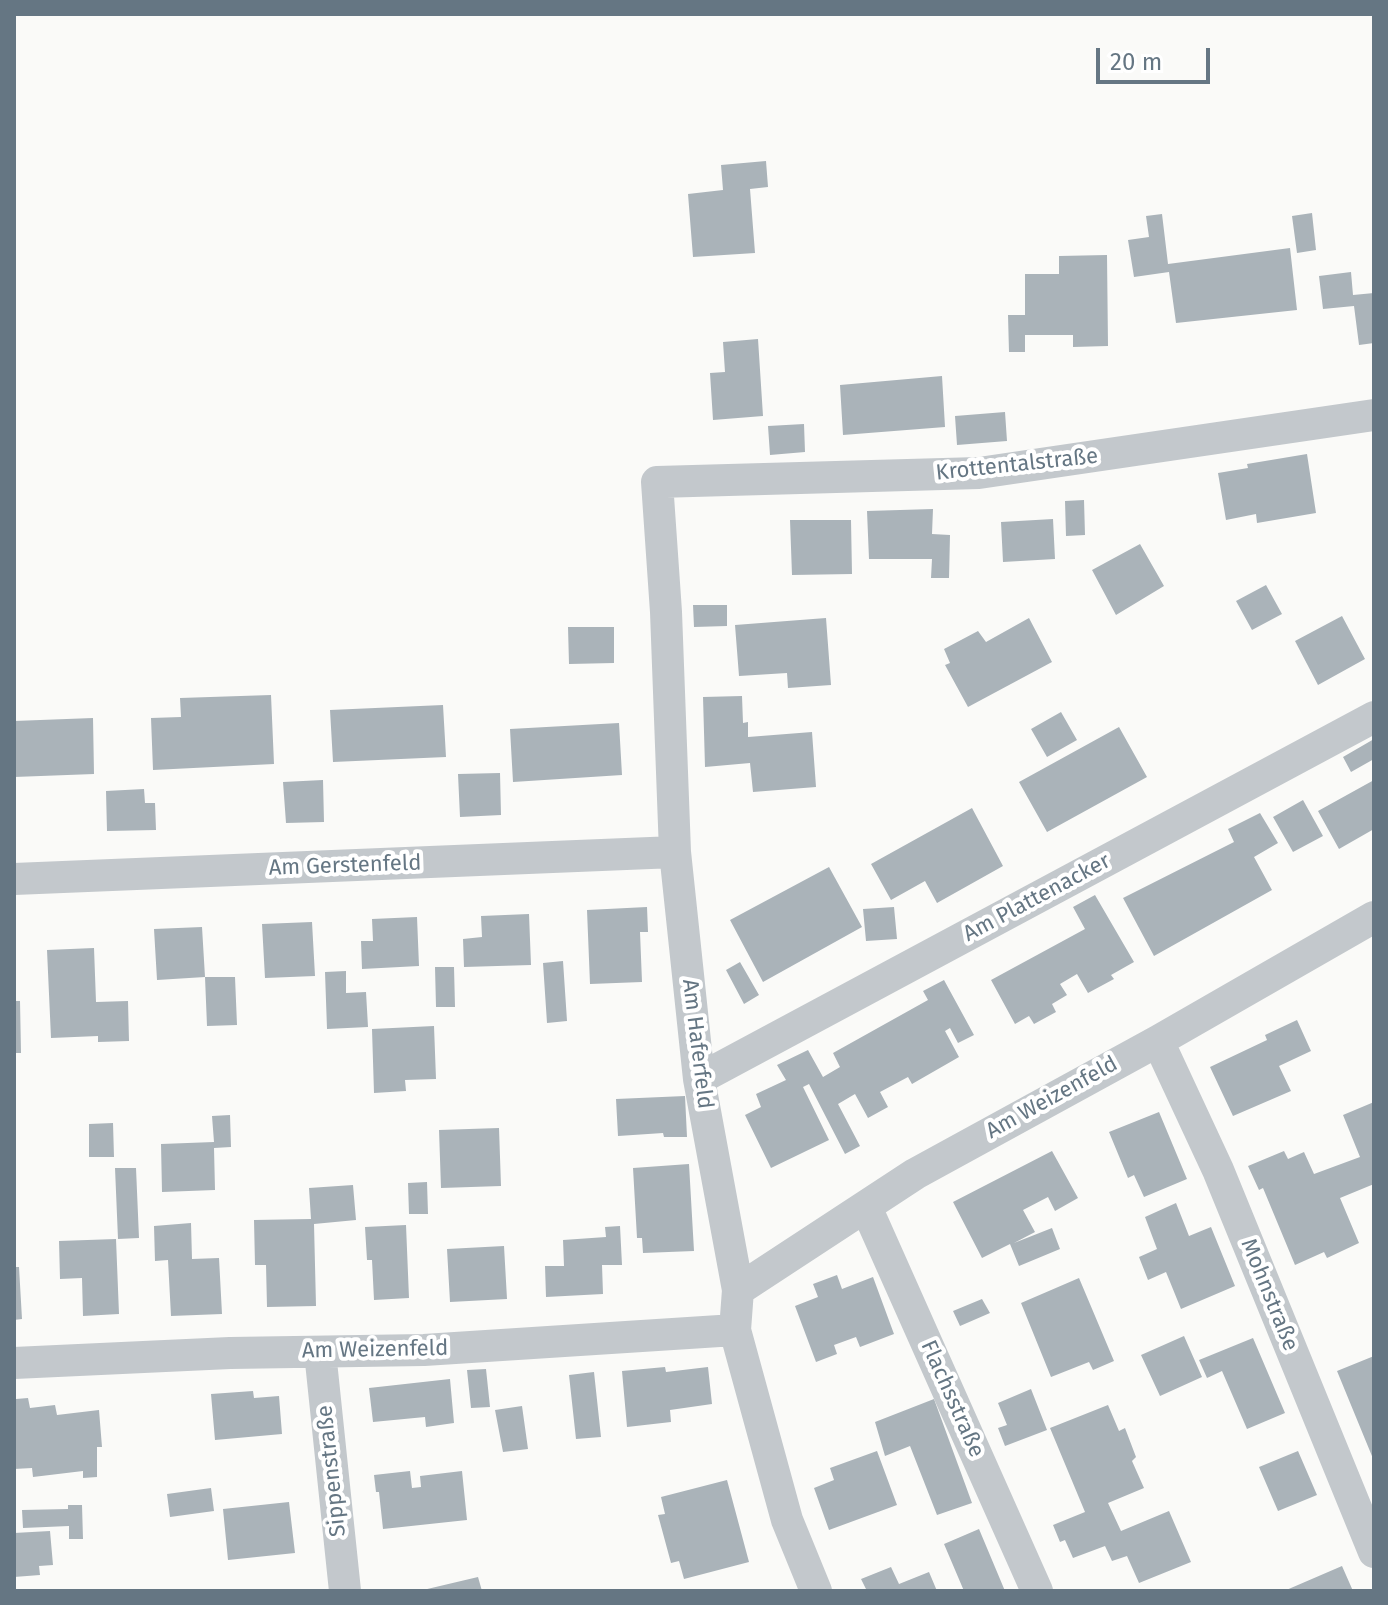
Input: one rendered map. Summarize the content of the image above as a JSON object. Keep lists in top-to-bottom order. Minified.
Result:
{"streets":{"street":["Krottentalstraße","Am Gerstenfeld","Am Plattenacker","Am Haferfeld","Am Weizenfeld","Mohnstraße","Flachsstraße","Sippenstraße"]},"crossings":[["Krottentalstraße","Am Haferfeld"],["Am Gerstenfeld","Am Haferfeld"],["Am Plattenacker","Am Haferfeld"],["Am Haferfeld","Am Weizenfeld"],["Am Weizenfeld","Mohnstraße"],["Am Weizenfeld","Flachsstraße"],["Am Weizenfeld","Sippenstraße"]],"scale_bar":"20 m"}
